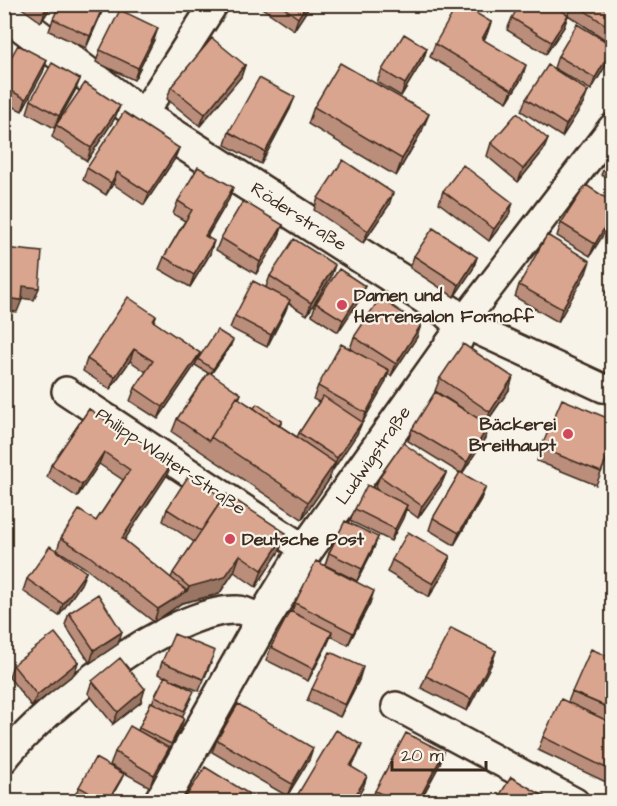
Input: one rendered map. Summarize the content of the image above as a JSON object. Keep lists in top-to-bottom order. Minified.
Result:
{"streets":{"street":["Röderstraße","Ludwigstraße","Philipp-Walter-Straße"]},"crossings":[["Röderstraße","Ludwigstraße"],["Ludwigstraße","Philipp-Walter-Straße"]],"places":["Damen und Herrensalon Fornoff","Bäckerei Breithaupt","Deutsche Post"],"scale_bar":"20 m"}
